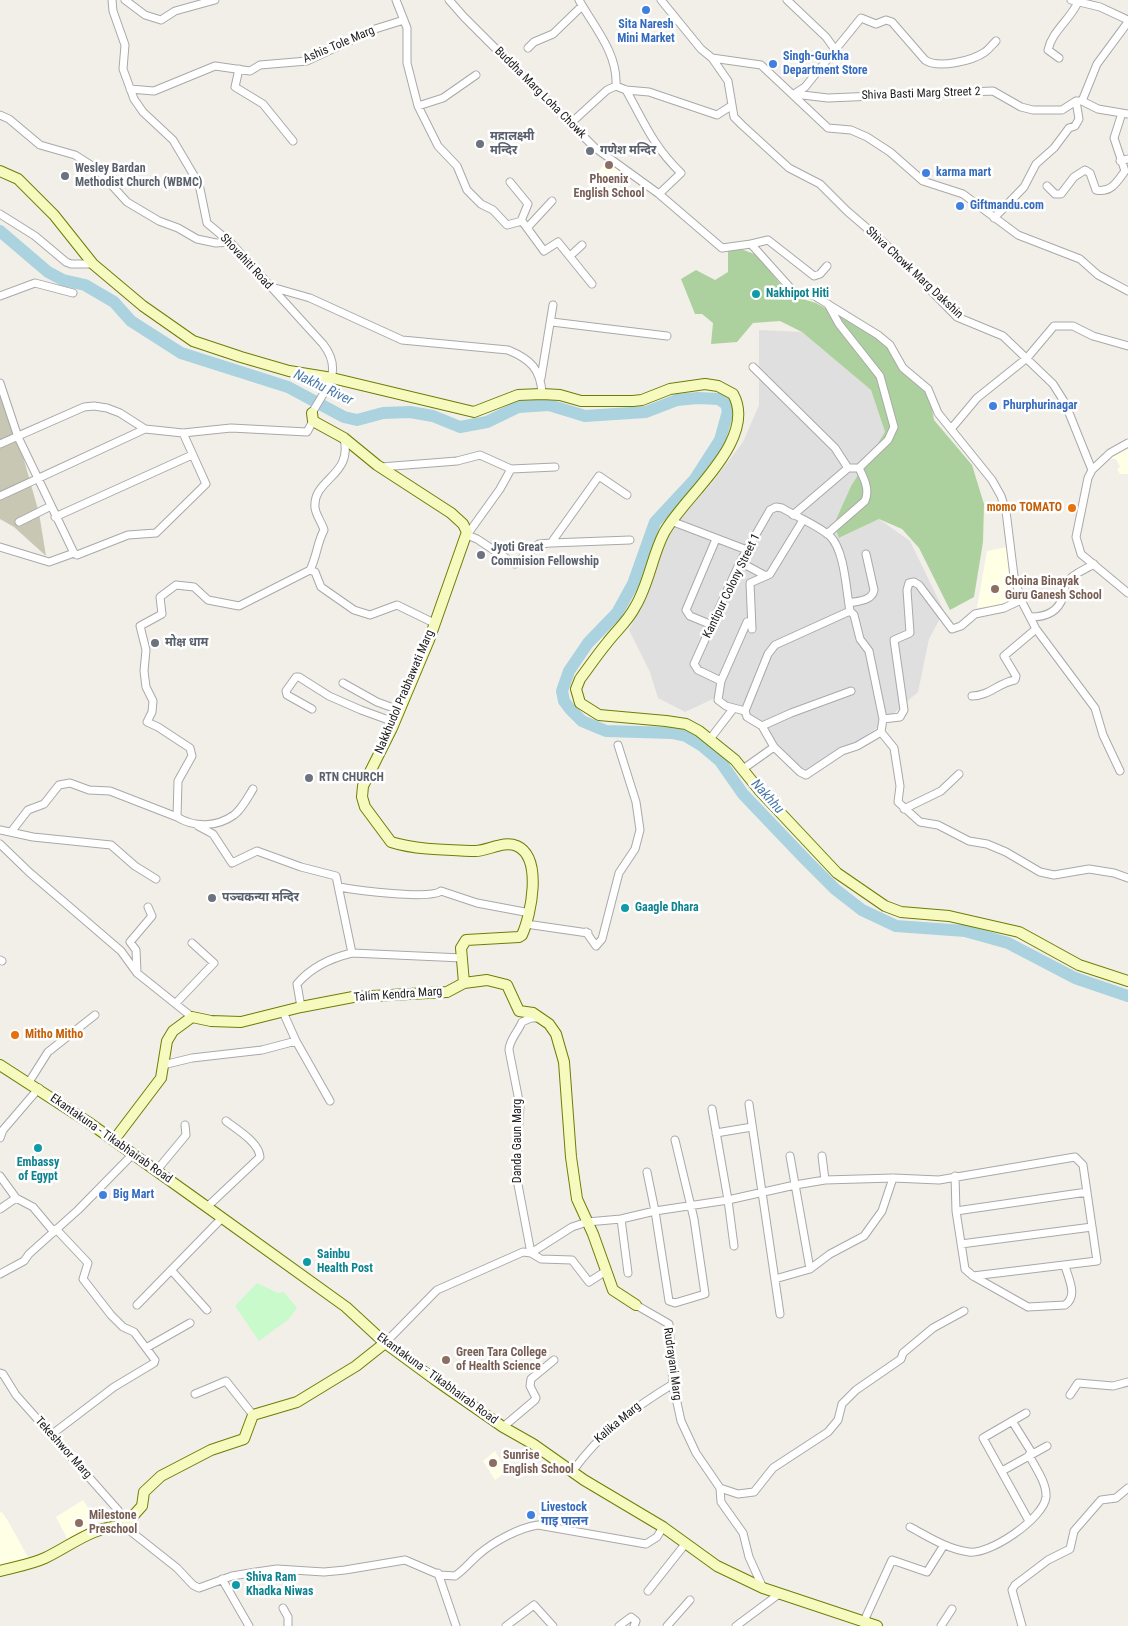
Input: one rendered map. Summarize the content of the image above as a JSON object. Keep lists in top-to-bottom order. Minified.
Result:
{"streets":{"street":["Ashis Tole Marg","Buddha Marg Loha Chowk","Shiva Basti Marg Street 2","Shovahiti Road","Shiva Chowk Marg Dakshin","Kantipur Colony Street 1","Nakkhudol Prabhawati Marg","Talim Kendra Marg","Ekantakuna - Tikabhairab Road","Danda Gaun Marg","Rudrayani Marg","Kalika Marg","Tekeshwor Marg"]},"crossings":[["Ashis Tole Marg","Shovahiti Road"],["Talim Kendra Marg","Danda Gaun Marg"],["Ekantakuna - Tikabhairab Road","Rudrayani Marg"],["Ekantakuna - Tikabhairab Road","Kalika Marg"],["Rudrayani Marg","Kalika Marg"]],"water":["Nakhu River","Nakhhu"],"places":["Sita Naresh Mini Market","Singh-Gurkha Department Store","महालक्ष्मी मन्दिर","गणेश मन्दिर","Phoenix English School","karma mart","Wesley Bardan Methodist Church (WBMC)","Giftmandu.com","Nakhipot Hiti","Phurphurinagar","momo TOMATO","Jyoti Great Commision Fellowship","Choina Binayak Guru Ganesh School","मोक्ष धाम","RTN CHURCH","पञ्चकन्या मन्दिर","Gaagle Dhara","Mitho Mitho","Embassy of Egypt","Big Mart","Sainbu Health Post","Green Tara College of Health Science","Sunrise English School","Livestock गाइ पालन","Milestone Preschool","Shiva Ram Khadka Niwas"]}
